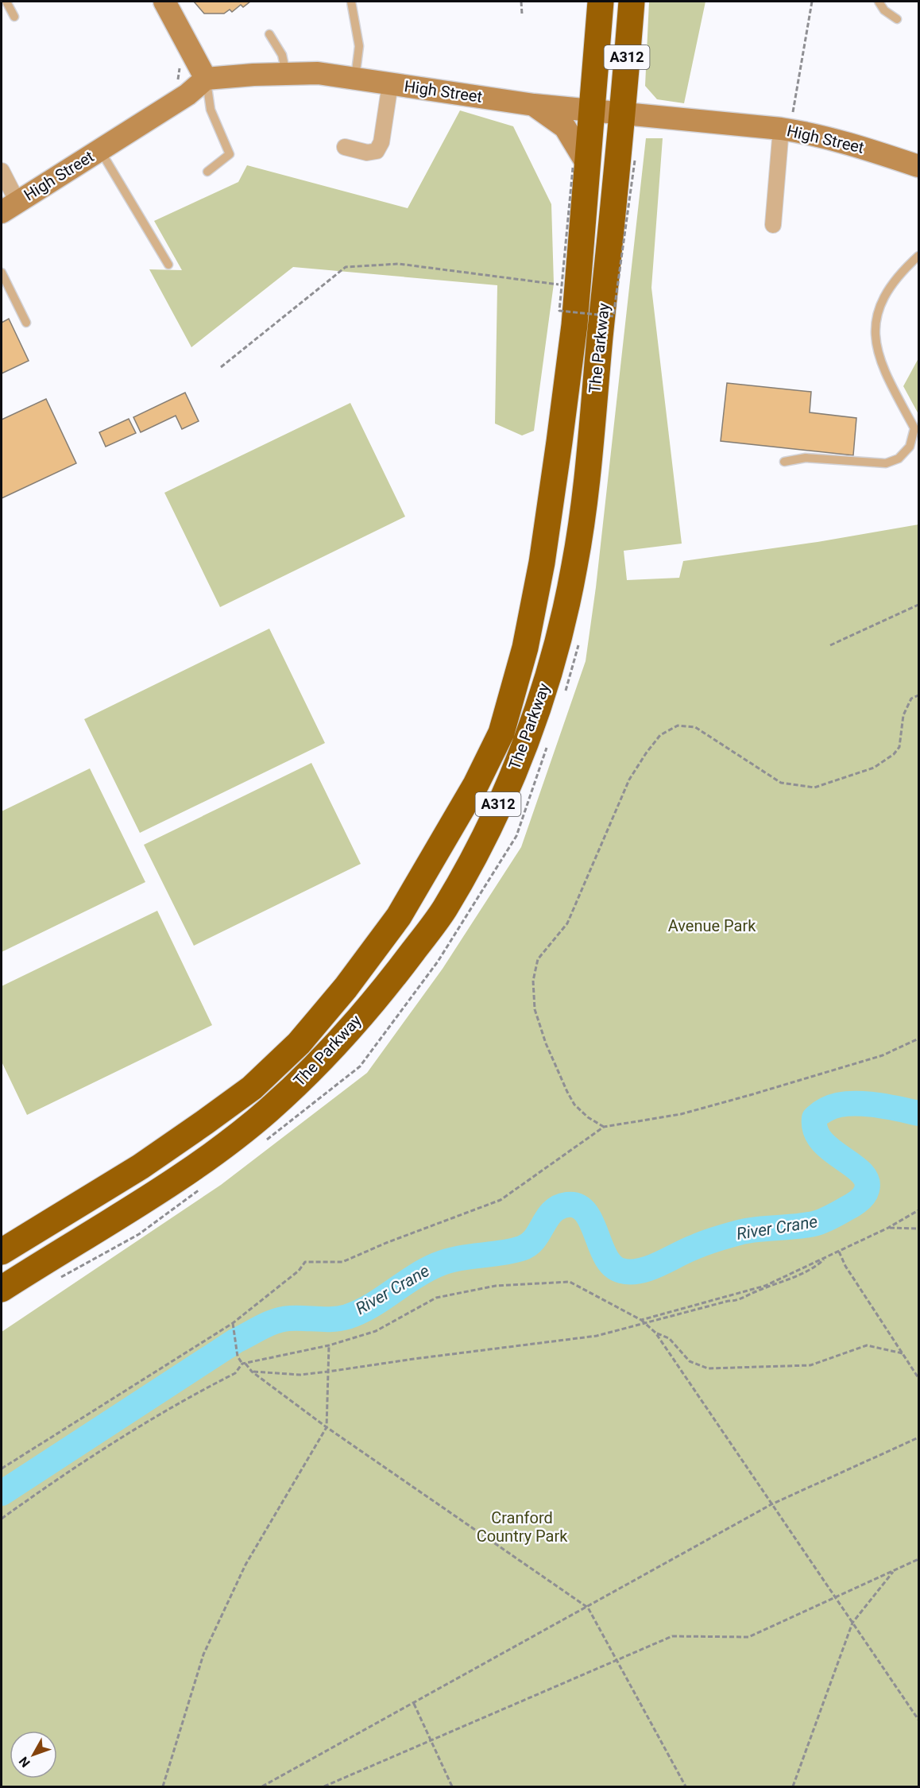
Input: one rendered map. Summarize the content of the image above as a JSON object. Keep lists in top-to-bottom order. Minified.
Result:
{"streets":{"highway":["A312","The Parkway"],"street":["High Street"]},"crossings":[["High Street","The Parkway"]],"water":["River Crane"],"parks":["Avenue Park","Cranford Country Park"],"north":"bottom left"}
